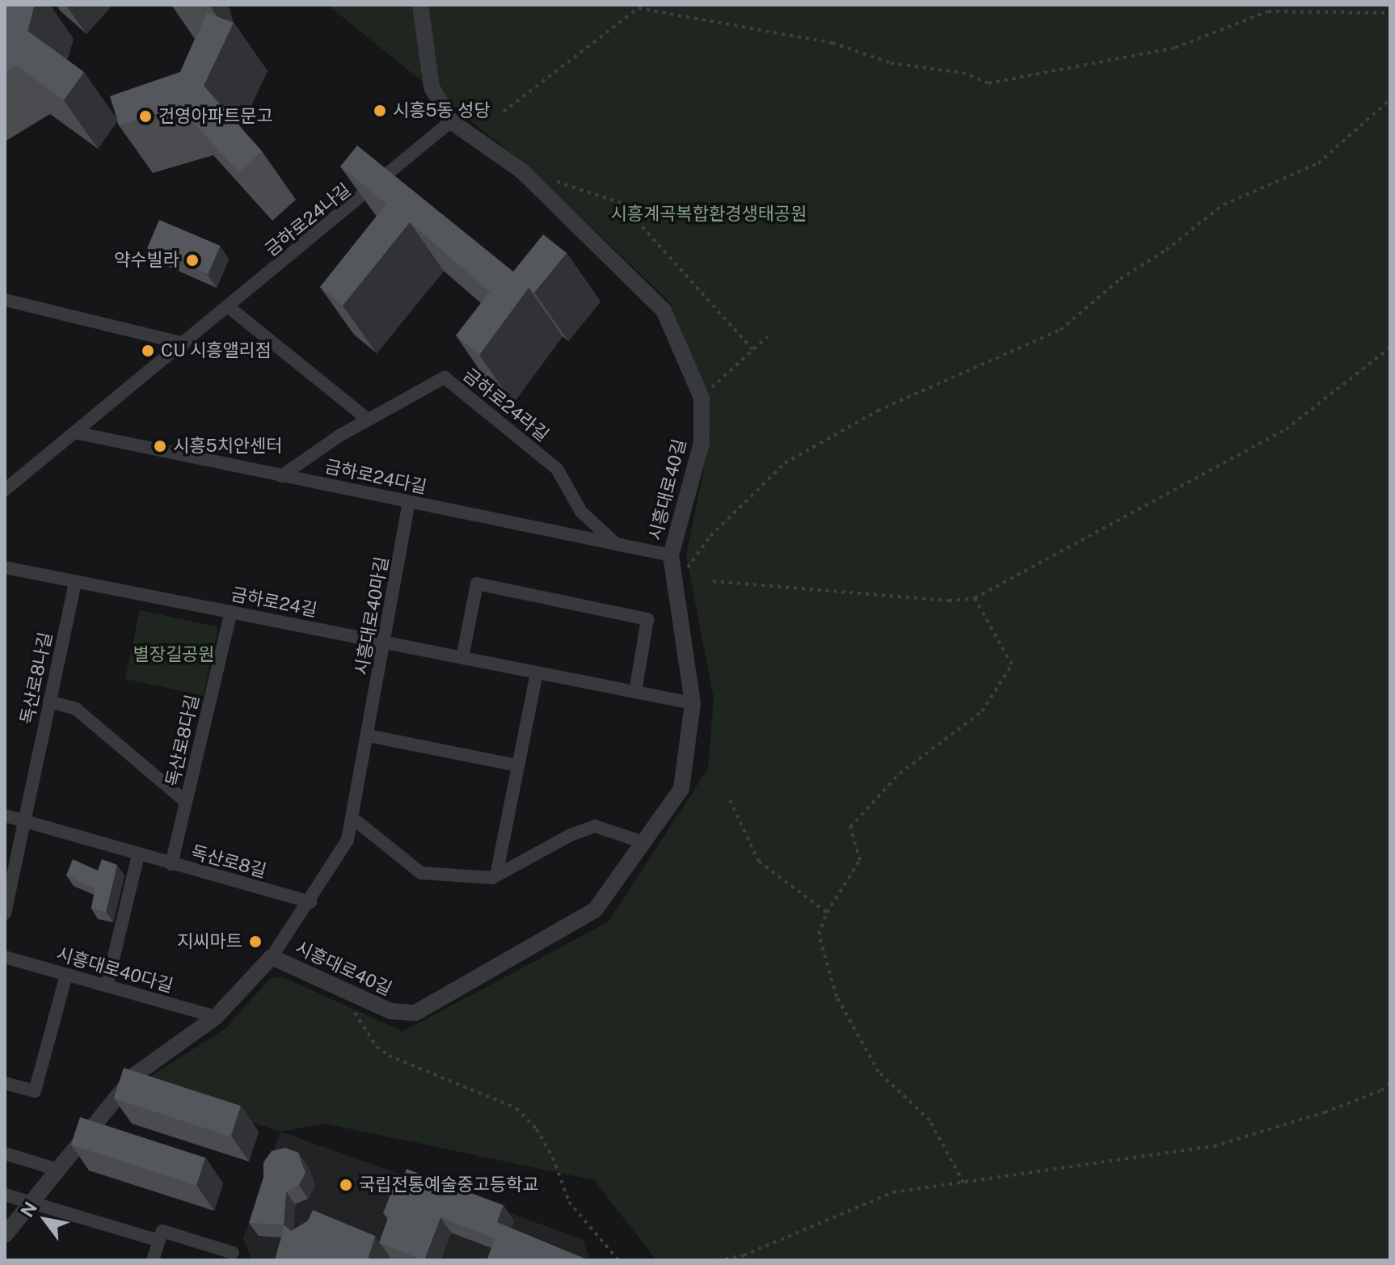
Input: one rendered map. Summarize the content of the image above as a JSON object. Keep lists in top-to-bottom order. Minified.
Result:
{"streets":{"street":["금하로24나길","금하로24라길","금하로24다길","시흥대로40길","금하로24길","시흥대로40마길","독산로8나길","독산로8다길","독산로8길","시흥대로40다길"]},"crossings":[["금하로24나길","금하로24다길"],["금하로24나길","시흥대로40길"],["금하로24라길","금하로24다길"],["금하로24다길","시흥대로40길"],["금하로24다길","시흥대로40마길"],["시흥대로40길","금하로24길"],["시흥대로40길","시흥대로40마길"],["시흥대로40길","시흥대로40다길"],["금하로24길","시흥대로40마길"],["금하로24길","독산로8나길"],["금하로24길","독산로8다길"],["시흥대로40마길","독산로8길"],["독산로8나길","독산로8다길"],["독산로8나길","독산로8길"],["독산로8다길","독산로8길"]],"parks":["시흥계곡복합환경생태공원","별장길공원"],"places":["시흥5동 성당","건영아파트문고","약수빌라","CU 시흥앨리점","시흥5치안센터","지씨마트","국립전통예술중고등학교"],"north":"top left"}
